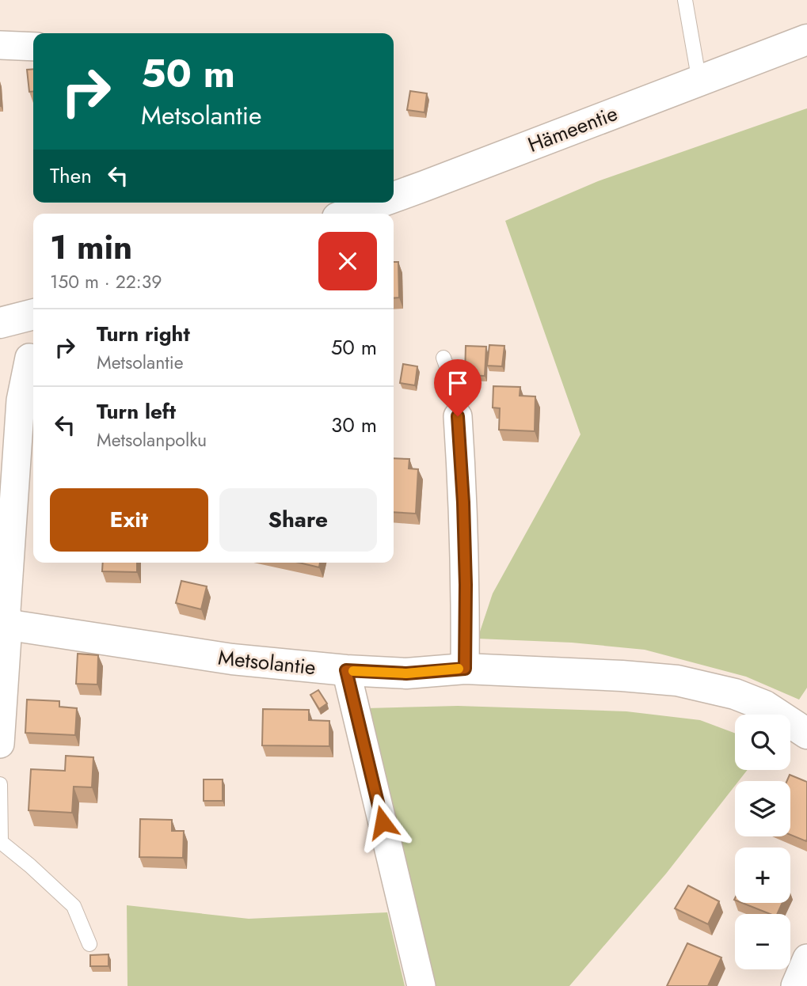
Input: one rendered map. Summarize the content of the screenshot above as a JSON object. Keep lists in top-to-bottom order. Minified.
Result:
{"streets":{"main road":["Hämeentie","Metsolantie"]},"page":{"turn":["50 m","Metsolantie"],"then":"Then","heading":["1 min","150 m · 22:39"],"list":[{"name":"Turn right","note":"Metsolantie","value":"50 m"},{"name":"Turn left","note":"Metsolanpolku","value":"30 m"}],"buttons":["Exit","Share"],"map_buttons":["+","−"]}}
